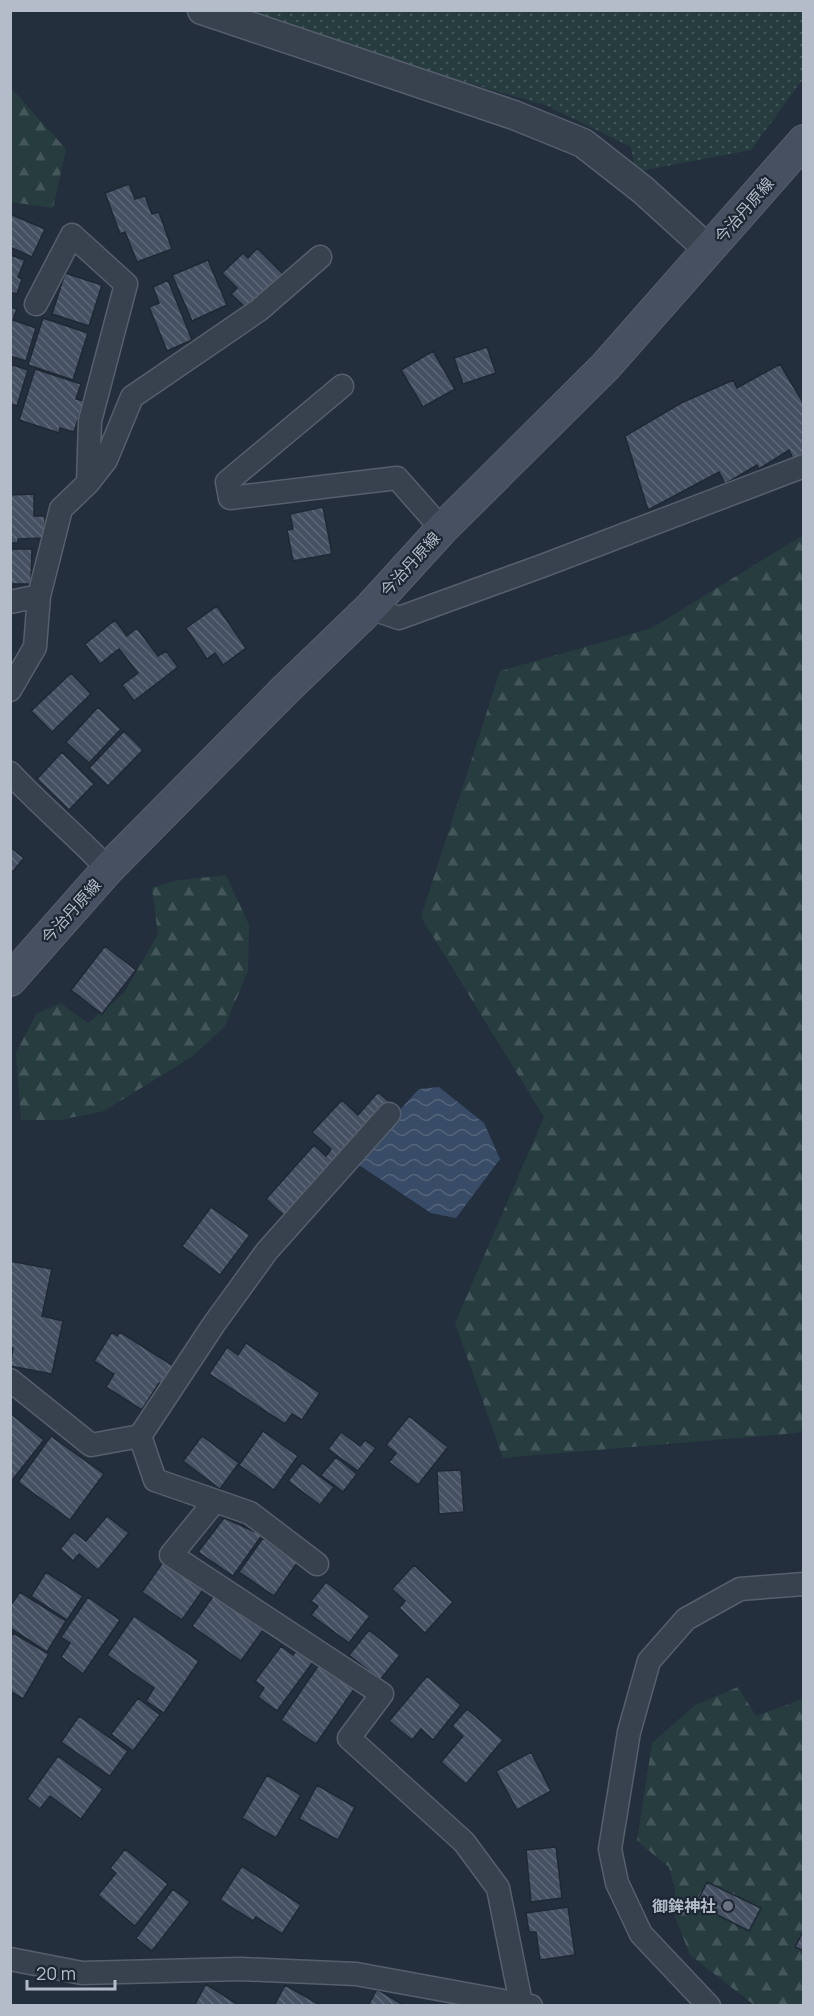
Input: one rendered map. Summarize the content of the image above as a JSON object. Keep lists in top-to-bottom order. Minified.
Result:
{"streets":{"main road":["今治丹原線"]},"places":["御鉾神社"],"scale_bar":"20 m"}
